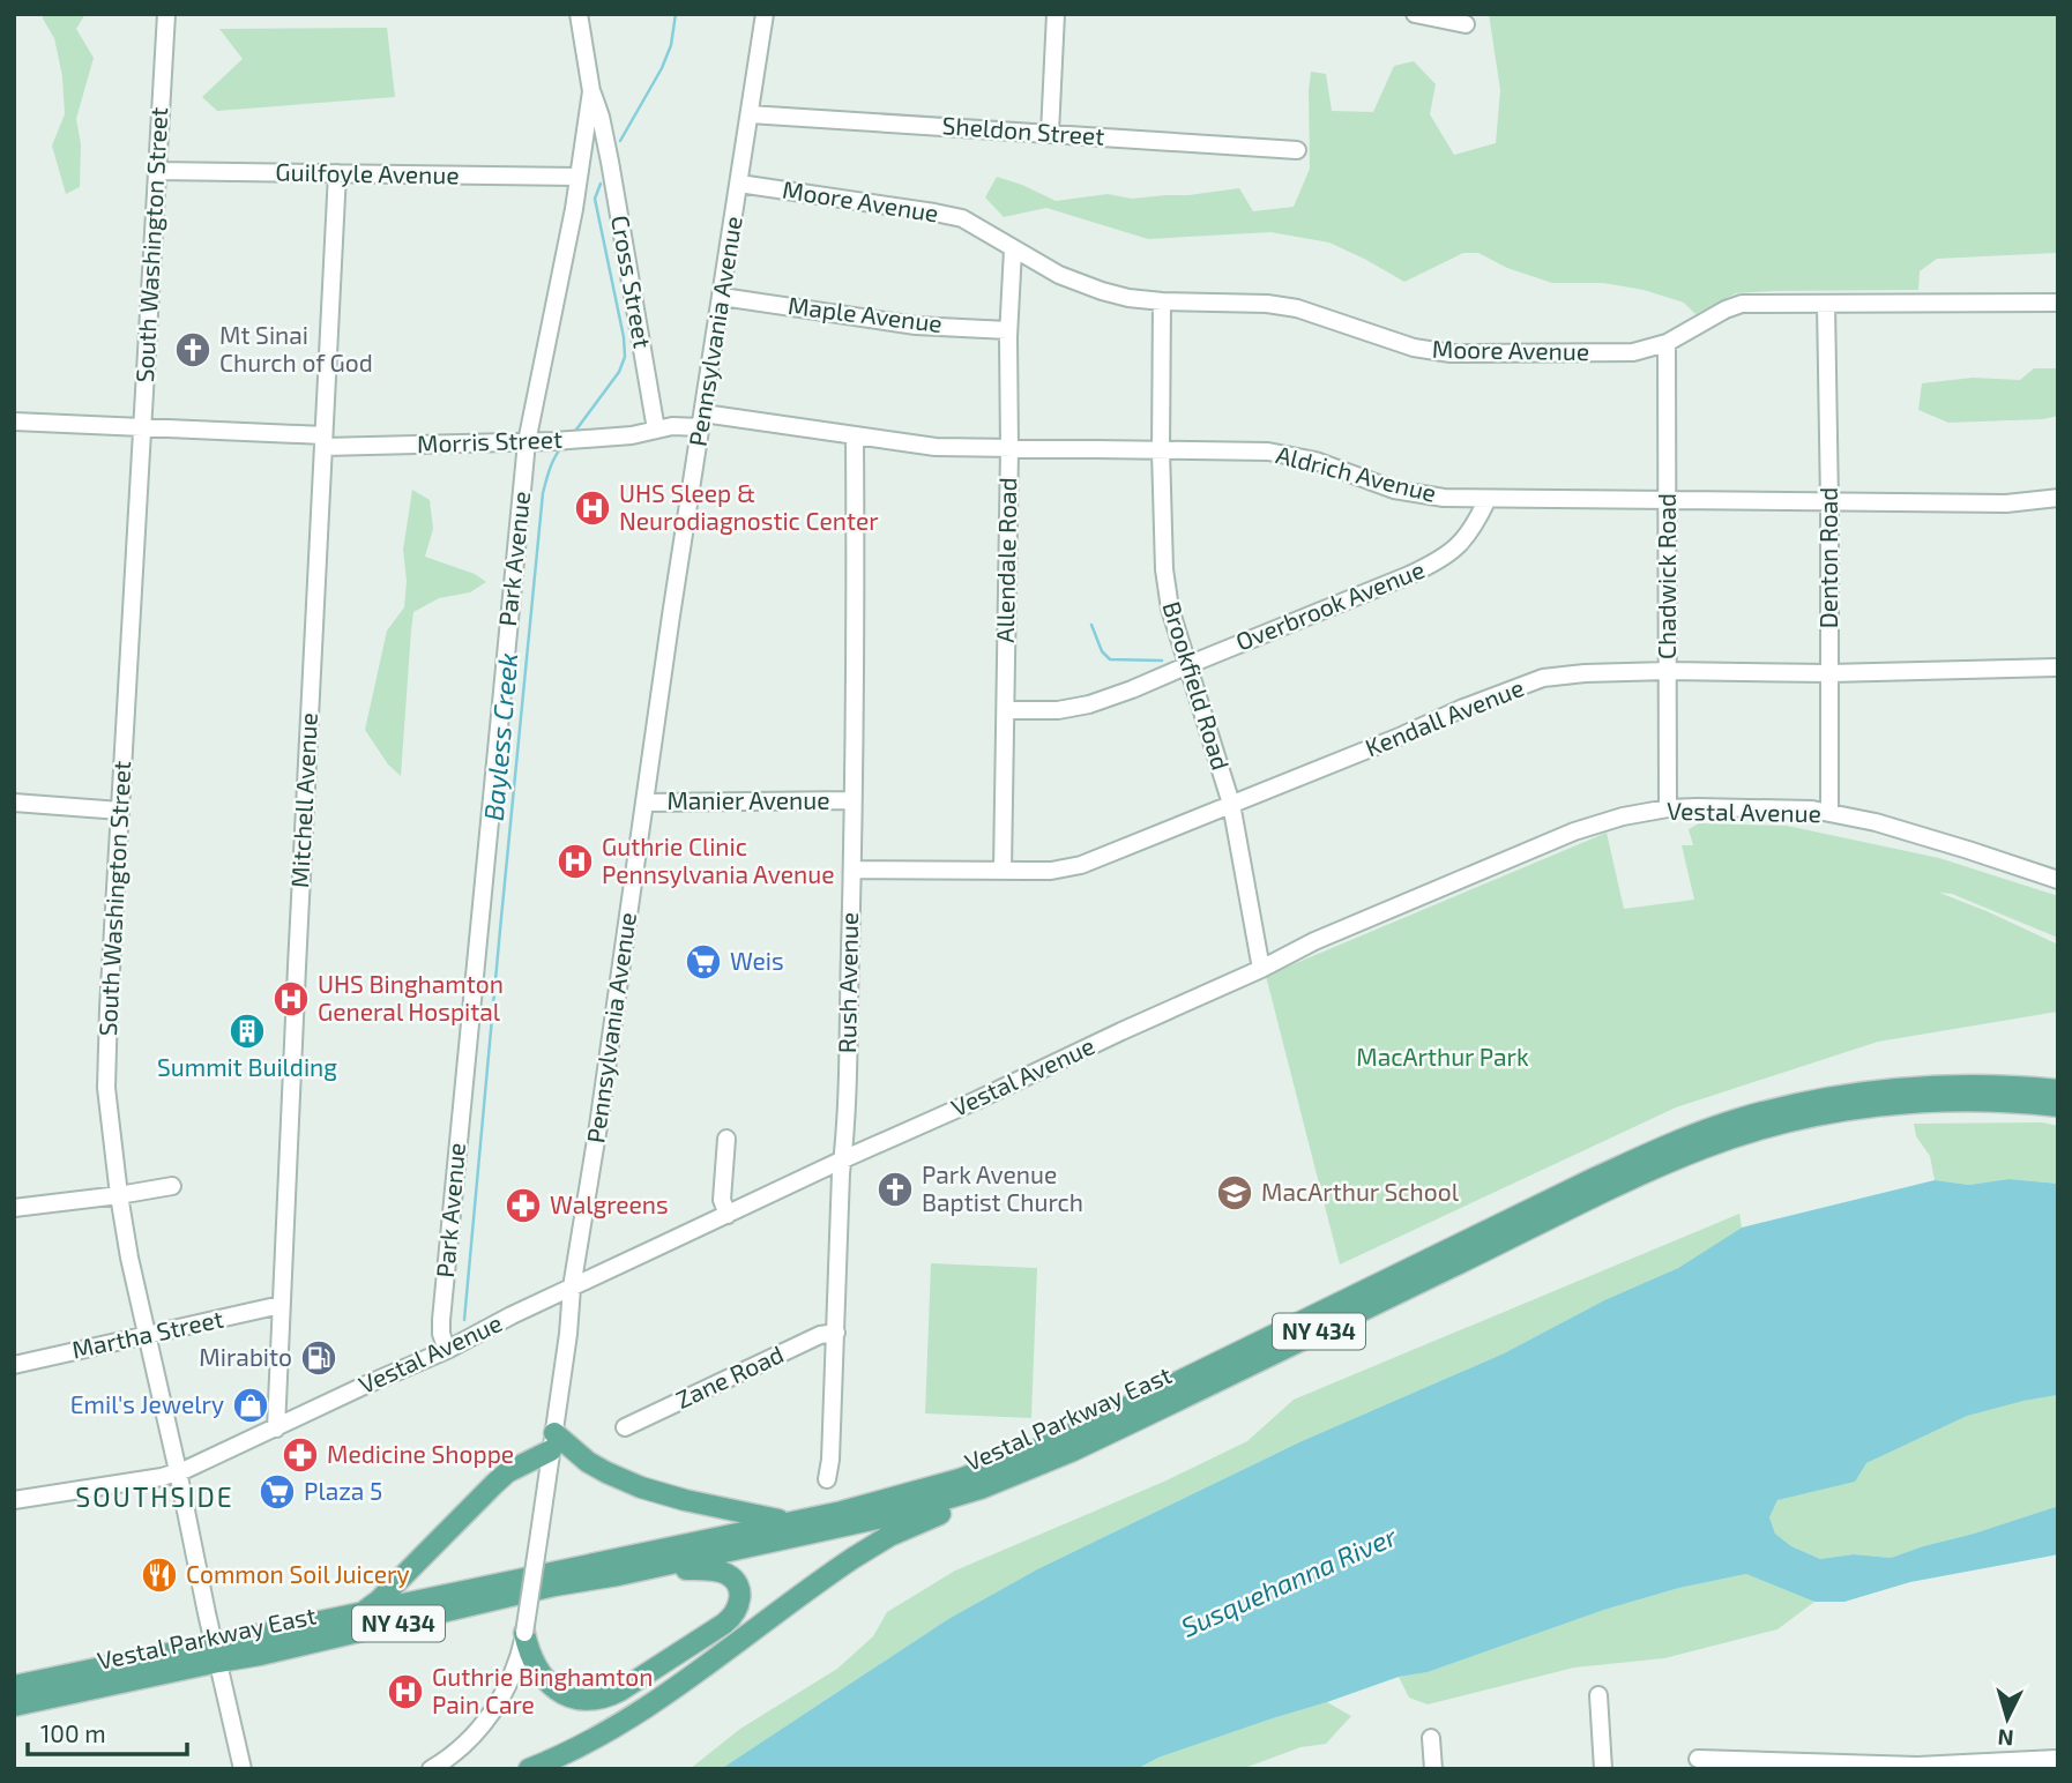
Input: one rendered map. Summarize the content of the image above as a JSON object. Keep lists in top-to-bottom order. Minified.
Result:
{"streets":{"main road":["NY 434","Vestal Parkway East"],"street":["Sheldon Street","Guilfoyle Avenue","Moore Avenue","South Washington Street","Cross Street","Maple Avenue","Pennsylvania Avenue","Morris Street","Aldrich Avenue","Denton Road","Park Avenue","Allendale Road","Chadwick Road","Overbrook Avenue","Brookfield Road","Kendall Avenue","Mitchell Avenue","Manier Avenue","Vestal Avenue","Rush Avenue","Martha Street","Zane Road"]},"crossings":[["Sheldon Street","Pennsylvania Avenue"],["Guilfoyle Avenue","South Washington Street"],["Guilfoyle Avenue","Park Avenue"],["Guilfoyle Avenue","Mitchell Avenue"],["Moore Avenue","Pennsylvania Avenue"],["Moore Avenue","Denton Road"],["Moore Avenue","Allendale Road"],["Moore Avenue","Chadwick Road"],["Moore Avenue","Brookfield Road"],["South Washington Street","Morris Street"],["South Washington Street","Vestal Avenue"],["South Washington Street","Martha Street"],["South Washington Street","Vestal Parkway East"],["Cross Street","Morris Street"],["Cross Street","Park Avenue"],["Maple Avenue","Pennsylvania Avenue"],["Maple Avenue","Allendale Road"],["Pennsylvania Avenue","Aldrich Avenue"],["Pennsylvania Avenue","Manier Avenue"],["Pennsylvania Avenue","Vestal Avenue"],["Morris Street","Park Avenue"],["Morris Street","Mitchell Avenue"],["Aldrich Avenue","Denton Road"],["Aldrich Avenue","Allendale Road"],["Aldrich Avenue","Chadwick Road"],["Aldrich Avenue","Overbrook Avenue"],["Aldrich Avenue","Brookfield Road"],["Aldrich Avenue","Rush Avenue"],["Denton Road","Kendall Avenue"],["Denton Road","Vestal Avenue"],["Park Avenue","Vestal Avenue"],["Allendale Road","Overbrook Avenue"],["Allendale Road","Kendall Avenue"],["Chadwick Road","Kendall Avenue"],["Chadwick Road","Vestal Avenue"],["Overbrook Avenue","Brookfield Road"],["Brookfield Road","Kendall Avenue"],["Brookfield Road","Vestal Avenue"],["Kendall Avenue","Rush Avenue"],["Mitchell Avenue","Vestal Avenue"],["Mitchell Avenue","Martha Street"],["Manier Avenue","Rush Avenue"],["Vestal Avenue","Rush Avenue"],["Rush Avenue","Zane Road"]],"districts":["SOUTHSIDE"],"water":["Bayless Creek","Susquehanna River"],"parks":["MacArthur Park"],"places":{"church":["Mt Sinai Church of God","Park Avenue Baptist Church"],"hospital":["UHS Sleep & Neurodiagnostic Center","Guthrie Clinic Pennsylvania Avenue","UHS Binghamton General Hospital","Guthrie Binghamton Pain Care"],"supermarket":["Weis","Plaza 5"],"building":["Summit Building"],"school or university":["MacArthur School"],"pharmacy":["Walgreens","Medicine Shoppe"],"fuel station":["Mirabito"],"shop":["Emil's Jewelry"],"restaurant":["Common Soil Juicery"]},"scale_bar":"100 m","north":"bottom"}
